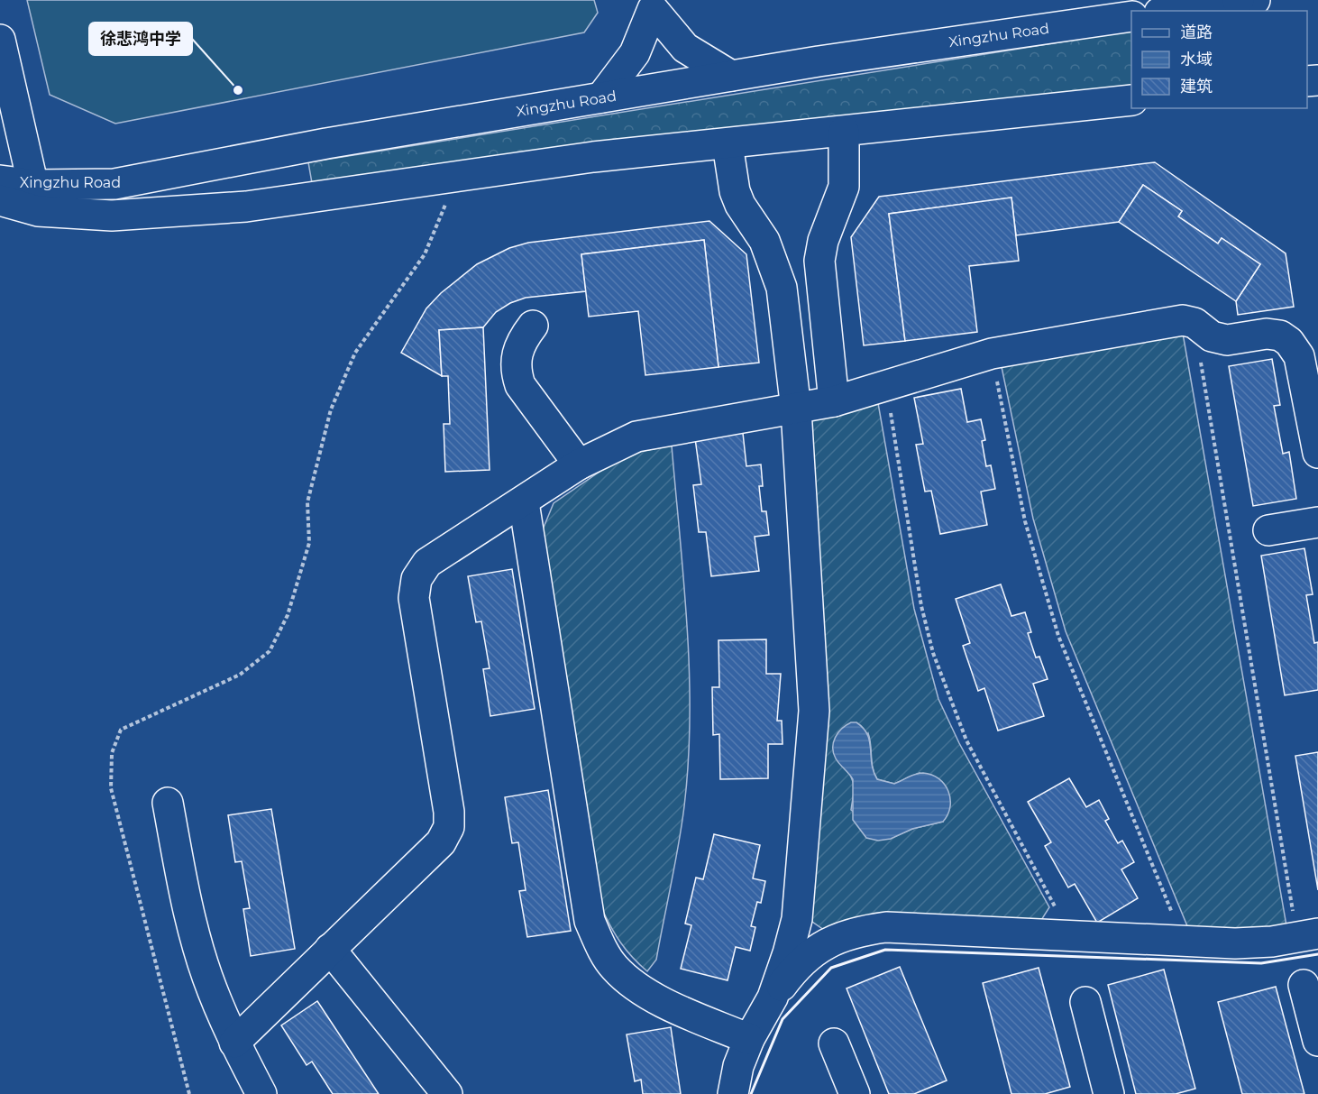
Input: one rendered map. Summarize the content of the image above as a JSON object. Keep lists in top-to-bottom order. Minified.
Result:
{"streets":{"street":["Xingzhu Road"]},"places":["徐悲鸿中学"],"legend":["道路","水域","建筑"]}
